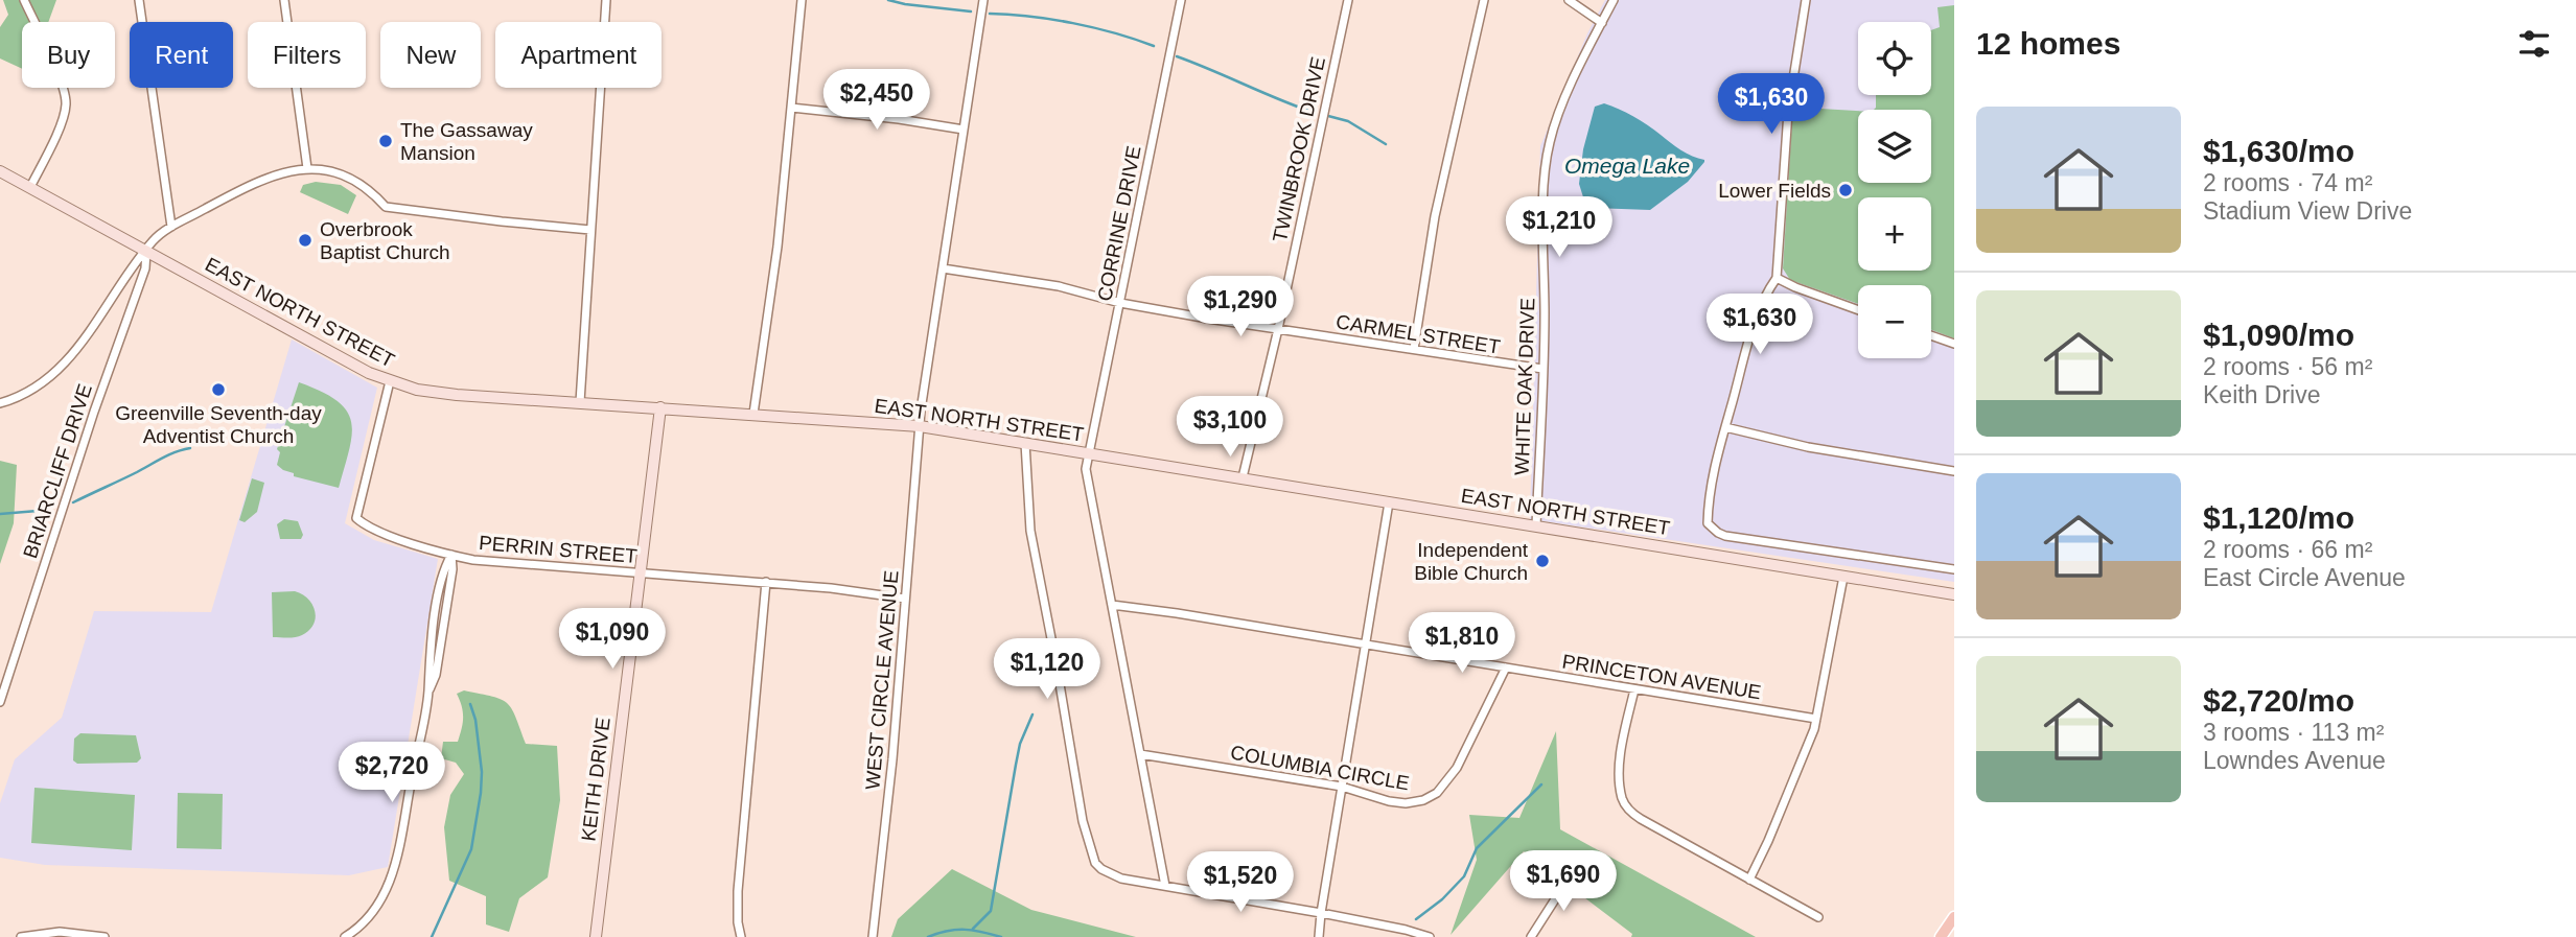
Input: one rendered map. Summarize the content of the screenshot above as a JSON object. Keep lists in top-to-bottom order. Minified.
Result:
{"streets":{"main road":["EAST NORTH STREET","KEITH DRIVE"],"street":["TWINBROOK DRIVE","CORRINE DRIVE","CARMEL STREET","WHITE OAK DRIVE","BRIARCLIFF DRIVE","PERRIN STREET","PRINCETON AVENUE","WEST CIRCLE AVENUE","COLUMBIA CIRCLE"]},"crossings":[["TWINBROOK DRIVE","EAST NORTH STREET"],["TWINBROOK DRIVE","CARMEL STREET"],["CORRINE DRIVE","EAST NORTH STREET"],["CORRINE DRIVE","CARMEL STREET"],["CORRINE DRIVE","PRINCETON AVENUE"],["CORRINE DRIVE","COLUMBIA CIRCLE"],["EAST NORTH STREET","WHITE OAK DRIVE"],["EAST NORTH STREET","BRIARCLIFF DRIVE"],["EAST NORTH STREET","PERRIN STREET"],["EAST NORTH STREET","WEST CIRCLE AVENUE"],["EAST NORTH STREET","KEITH DRIVE"],["CARMEL STREET","WHITE OAK DRIVE"],["CARMEL STREET","WEST CIRCLE AVENUE"],["PERRIN STREET","WEST CIRCLE AVENUE"],["PERRIN STREET","KEITH DRIVE"],["PRINCETON AVENUE","COLUMBIA CIRCLE"]],"water":["Omega Lake"],"places":["The Gassaway Mansion","Lower Fields","Overbrook Baptist Church","Greenville Seventh-day Adventist Church","Independent Bible Church"],"page":{"heading":"12 homes","map_buttons":["+","−"],"chip":["Buy","Rent","Filters","New","Apartment"],"price":["$2,450","$1,630","$1,210","$1,290","$1,630","$3,100","$1,090","$1,810","$1,120","$2,720","$1,690","$1,520"],"list":[{"name":"$1,630/mo","note":"2 rooms · 74 m² · Stadium View Drive"},{"name":"$1,090/mo","note":"2 rooms · 56 m² · Keith Drive"},{"name":"$1,120/mo","note":"2 rooms · 66 m² · East Circle Avenue"},{"name":"$2,720/mo","note":"3 rooms · 113 m² · Lowndes Avenue"}]}}
